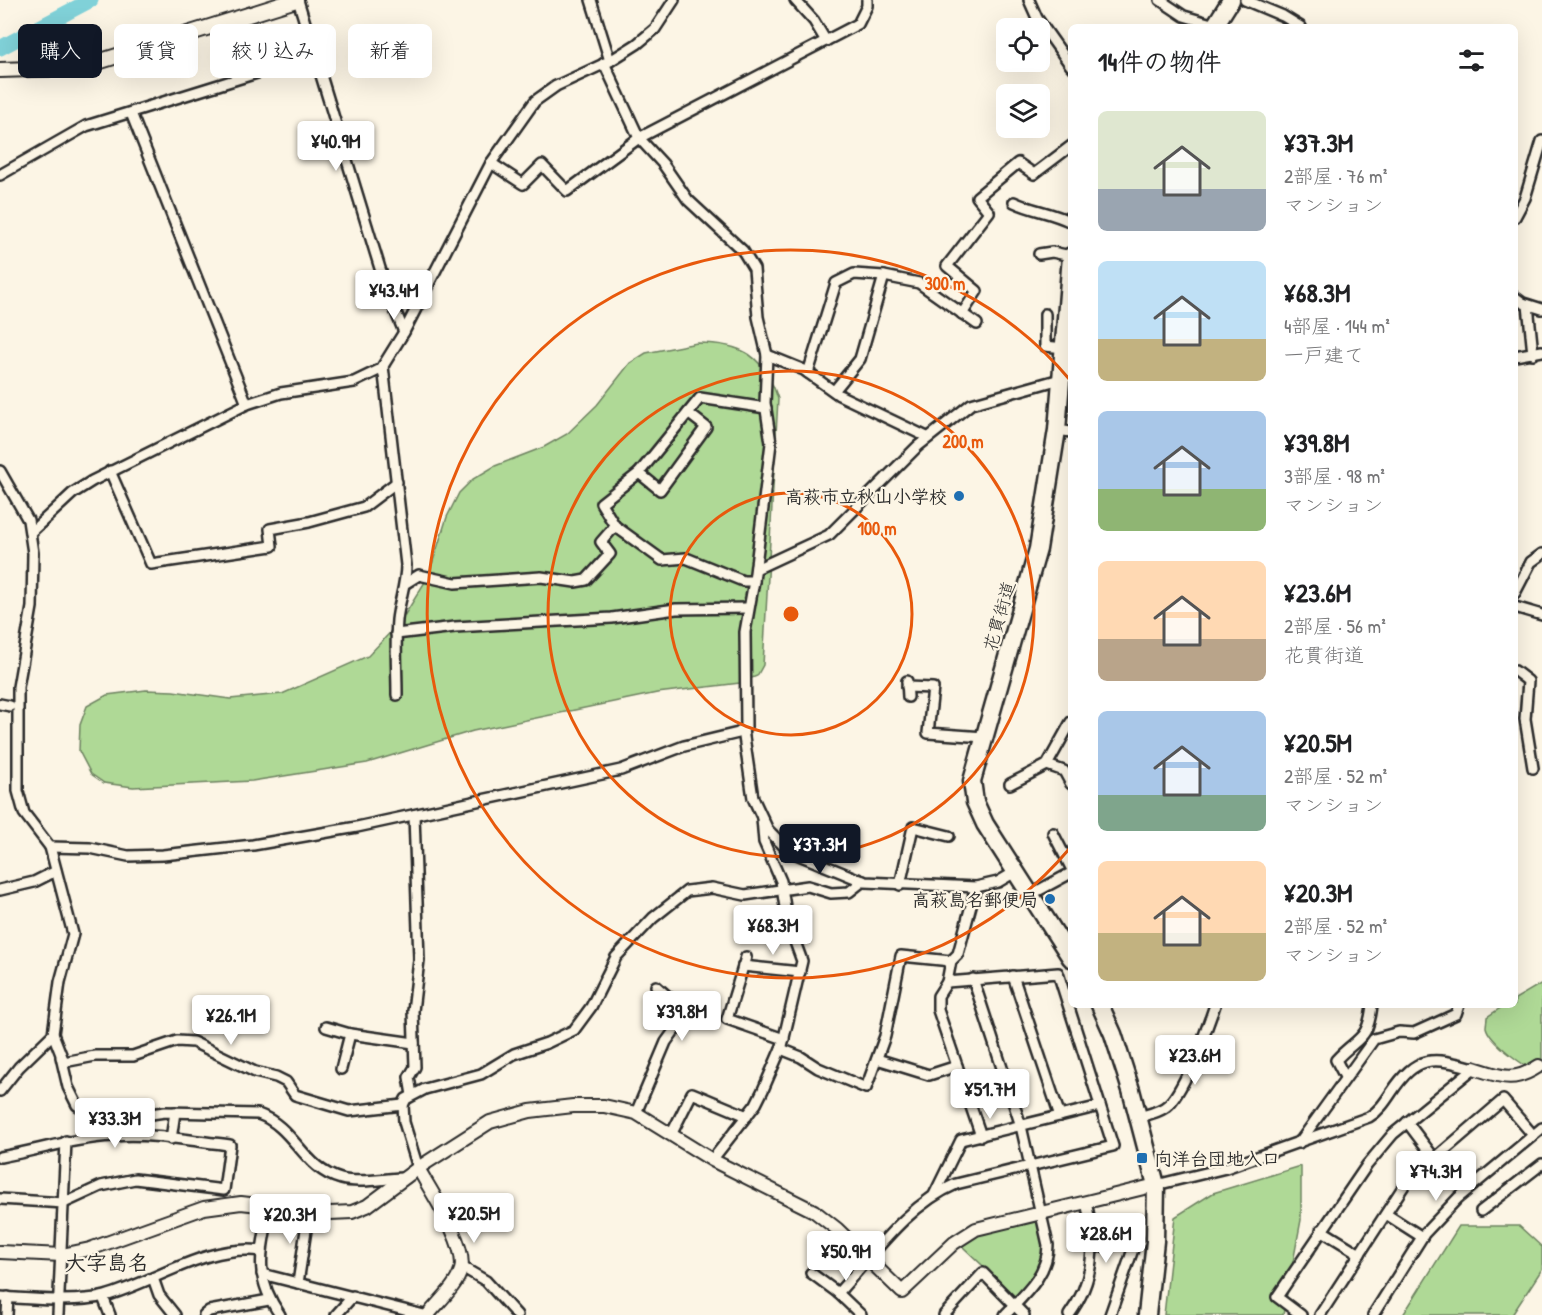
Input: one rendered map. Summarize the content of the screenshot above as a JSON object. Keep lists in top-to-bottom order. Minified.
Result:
{"streets":{"highway":["花貫街道"]},"districts":["大字島名"],"places":{"other":["高萩市立秋山小学校","高萩島名郵便局"],"transit":["向洋台団地入口"]},"page":{"chip":["購入","賃貸","絞り込み","新着"],"heading":"14件の物件","list":[{"name":"¥37.3M","note":"2部屋 · 76 m² · マンション"},{"name":"¥68.3M","note":"4部屋 · 144 m² · 一戸建て"},{"name":"¥39.8M","note":"3部屋 · 98 m² · マンション"},{"name":"¥23.6M","note":"2部屋 · 56 m² · 花貫街道"},{"name":"¥20.5M","note":"2部屋 · 52 m² · マンション"},{"name":"¥20.3M","note":"2部屋 · 52 m² · マンション"}],"price":["¥40.9M","¥43.4M","¥37.3M","¥68.3M","¥39.8M","¥26.1M","¥23.6M","¥51.7M","¥33.3M","¥74.3M","¥20.5M","¥20.3M","¥28.6M","¥50.9M"]},"rings":["300 m","200 m","100 m"]}
